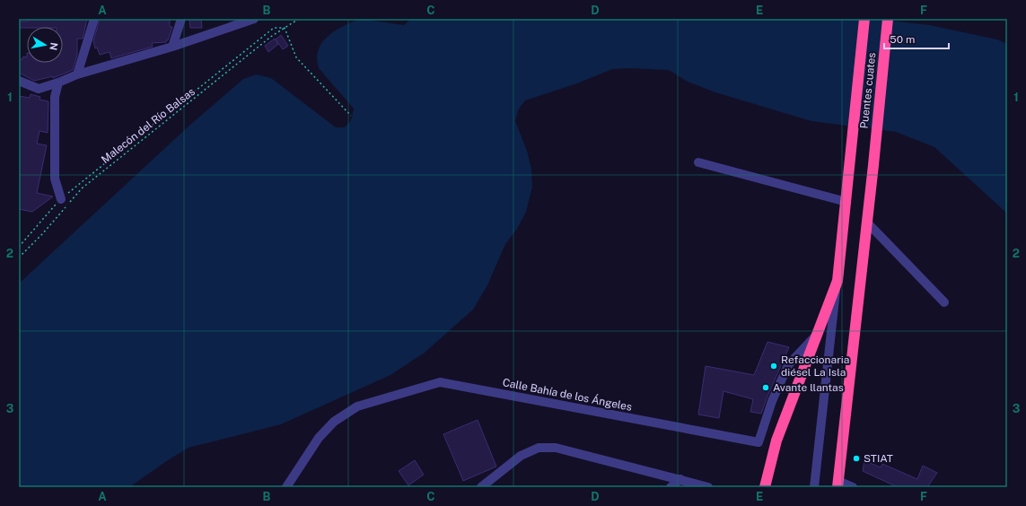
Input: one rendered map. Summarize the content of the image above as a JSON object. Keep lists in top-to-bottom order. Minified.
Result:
{"streets":{"highway":["Puentes cuates"],"street":["Calle Bahía de los Ángeles"],"path":["Malecón del Río Balsas"]},"crossings":[["Puentes cuates","Calle Bahía de los Ángeles"]],"places":["Refaccionaria diésel La Isla","Avante llantas","STIAT"],"scale_bar":"50 m","north":"right","grid":{"columns":["A","B","C","D","E","F"],"rows":["1","2","3"]}}
